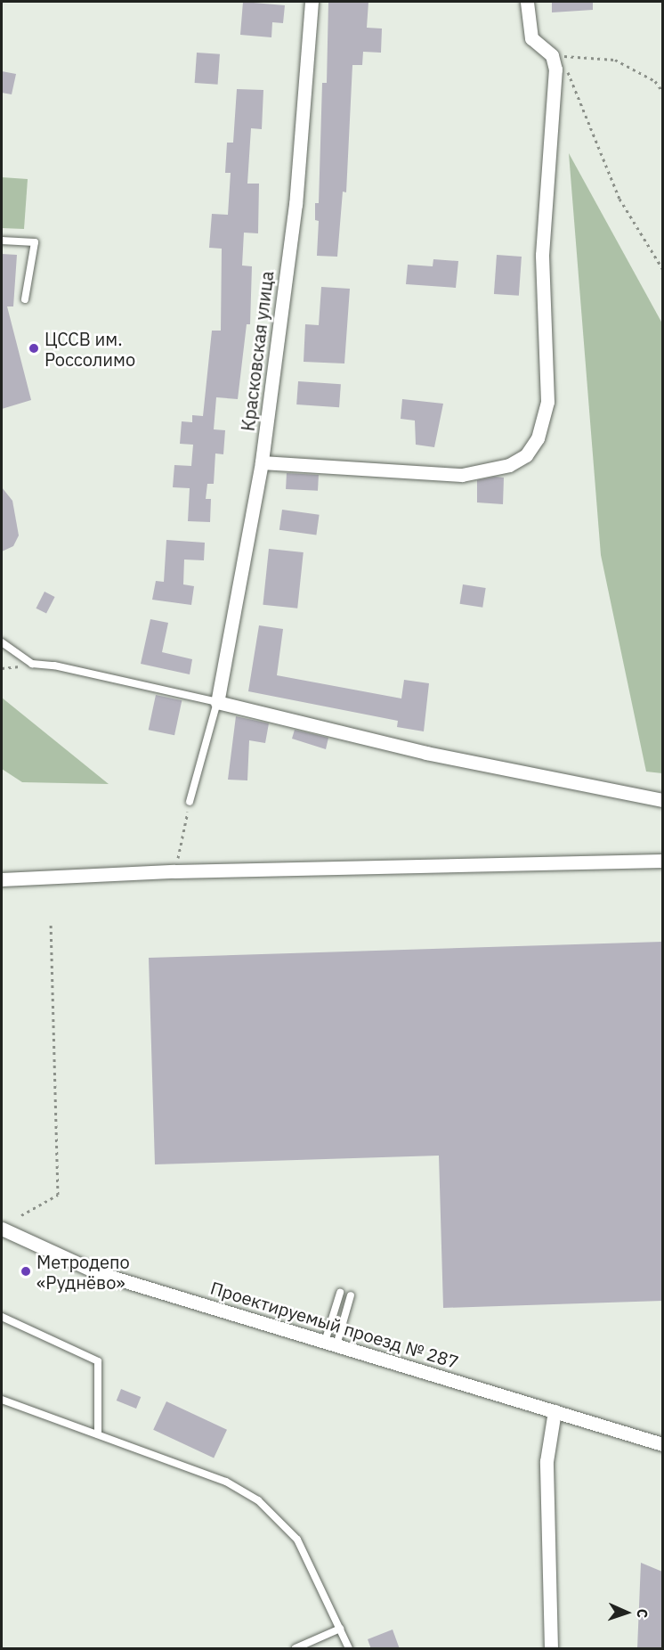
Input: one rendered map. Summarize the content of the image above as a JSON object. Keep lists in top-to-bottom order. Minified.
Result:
{"streets":{"street":["Красковская улица","Проектируемый проезд № 287"]},"places":["ЦССВ им. Россолимо","Метродепо «Руднёво»"],"north":"right"}
